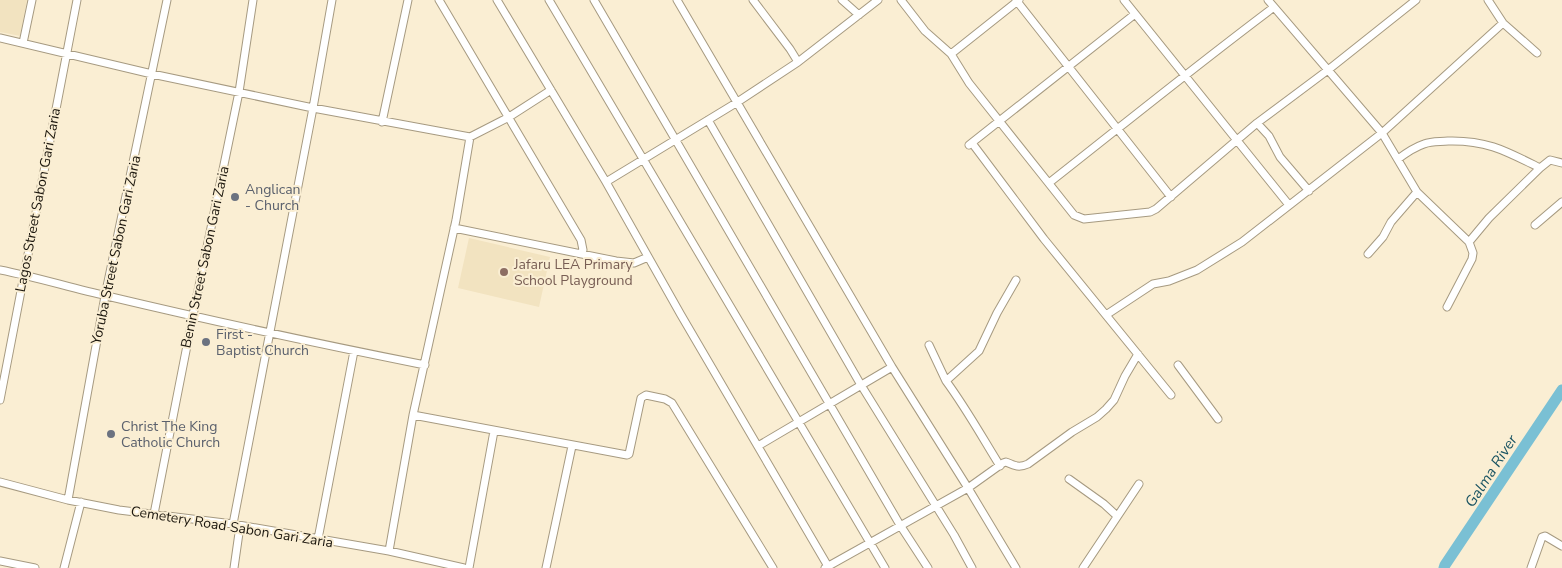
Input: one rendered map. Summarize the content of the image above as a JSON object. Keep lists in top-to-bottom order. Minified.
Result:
{"streets":{"street":["Lagos Street Sabon Gari Zaria","Yoruba Street Sabon Gari Zaria","Benin Street Sabon Gari Zaria","Cemetery Road Sabon Gari Zaria"]},"crossings":[["Yoruba Street Sabon Gari Zaria","Cemetery Road Sabon Gari Zaria"],["Benin Street Sabon Gari Zaria","Cemetery Road Sabon Gari Zaria"]],"water":["Galma River"],"places":["Anglican - Church","Jafaru LEA Primary School Playground","First - Baptist Church","Christ The King Catholic Church"]}
